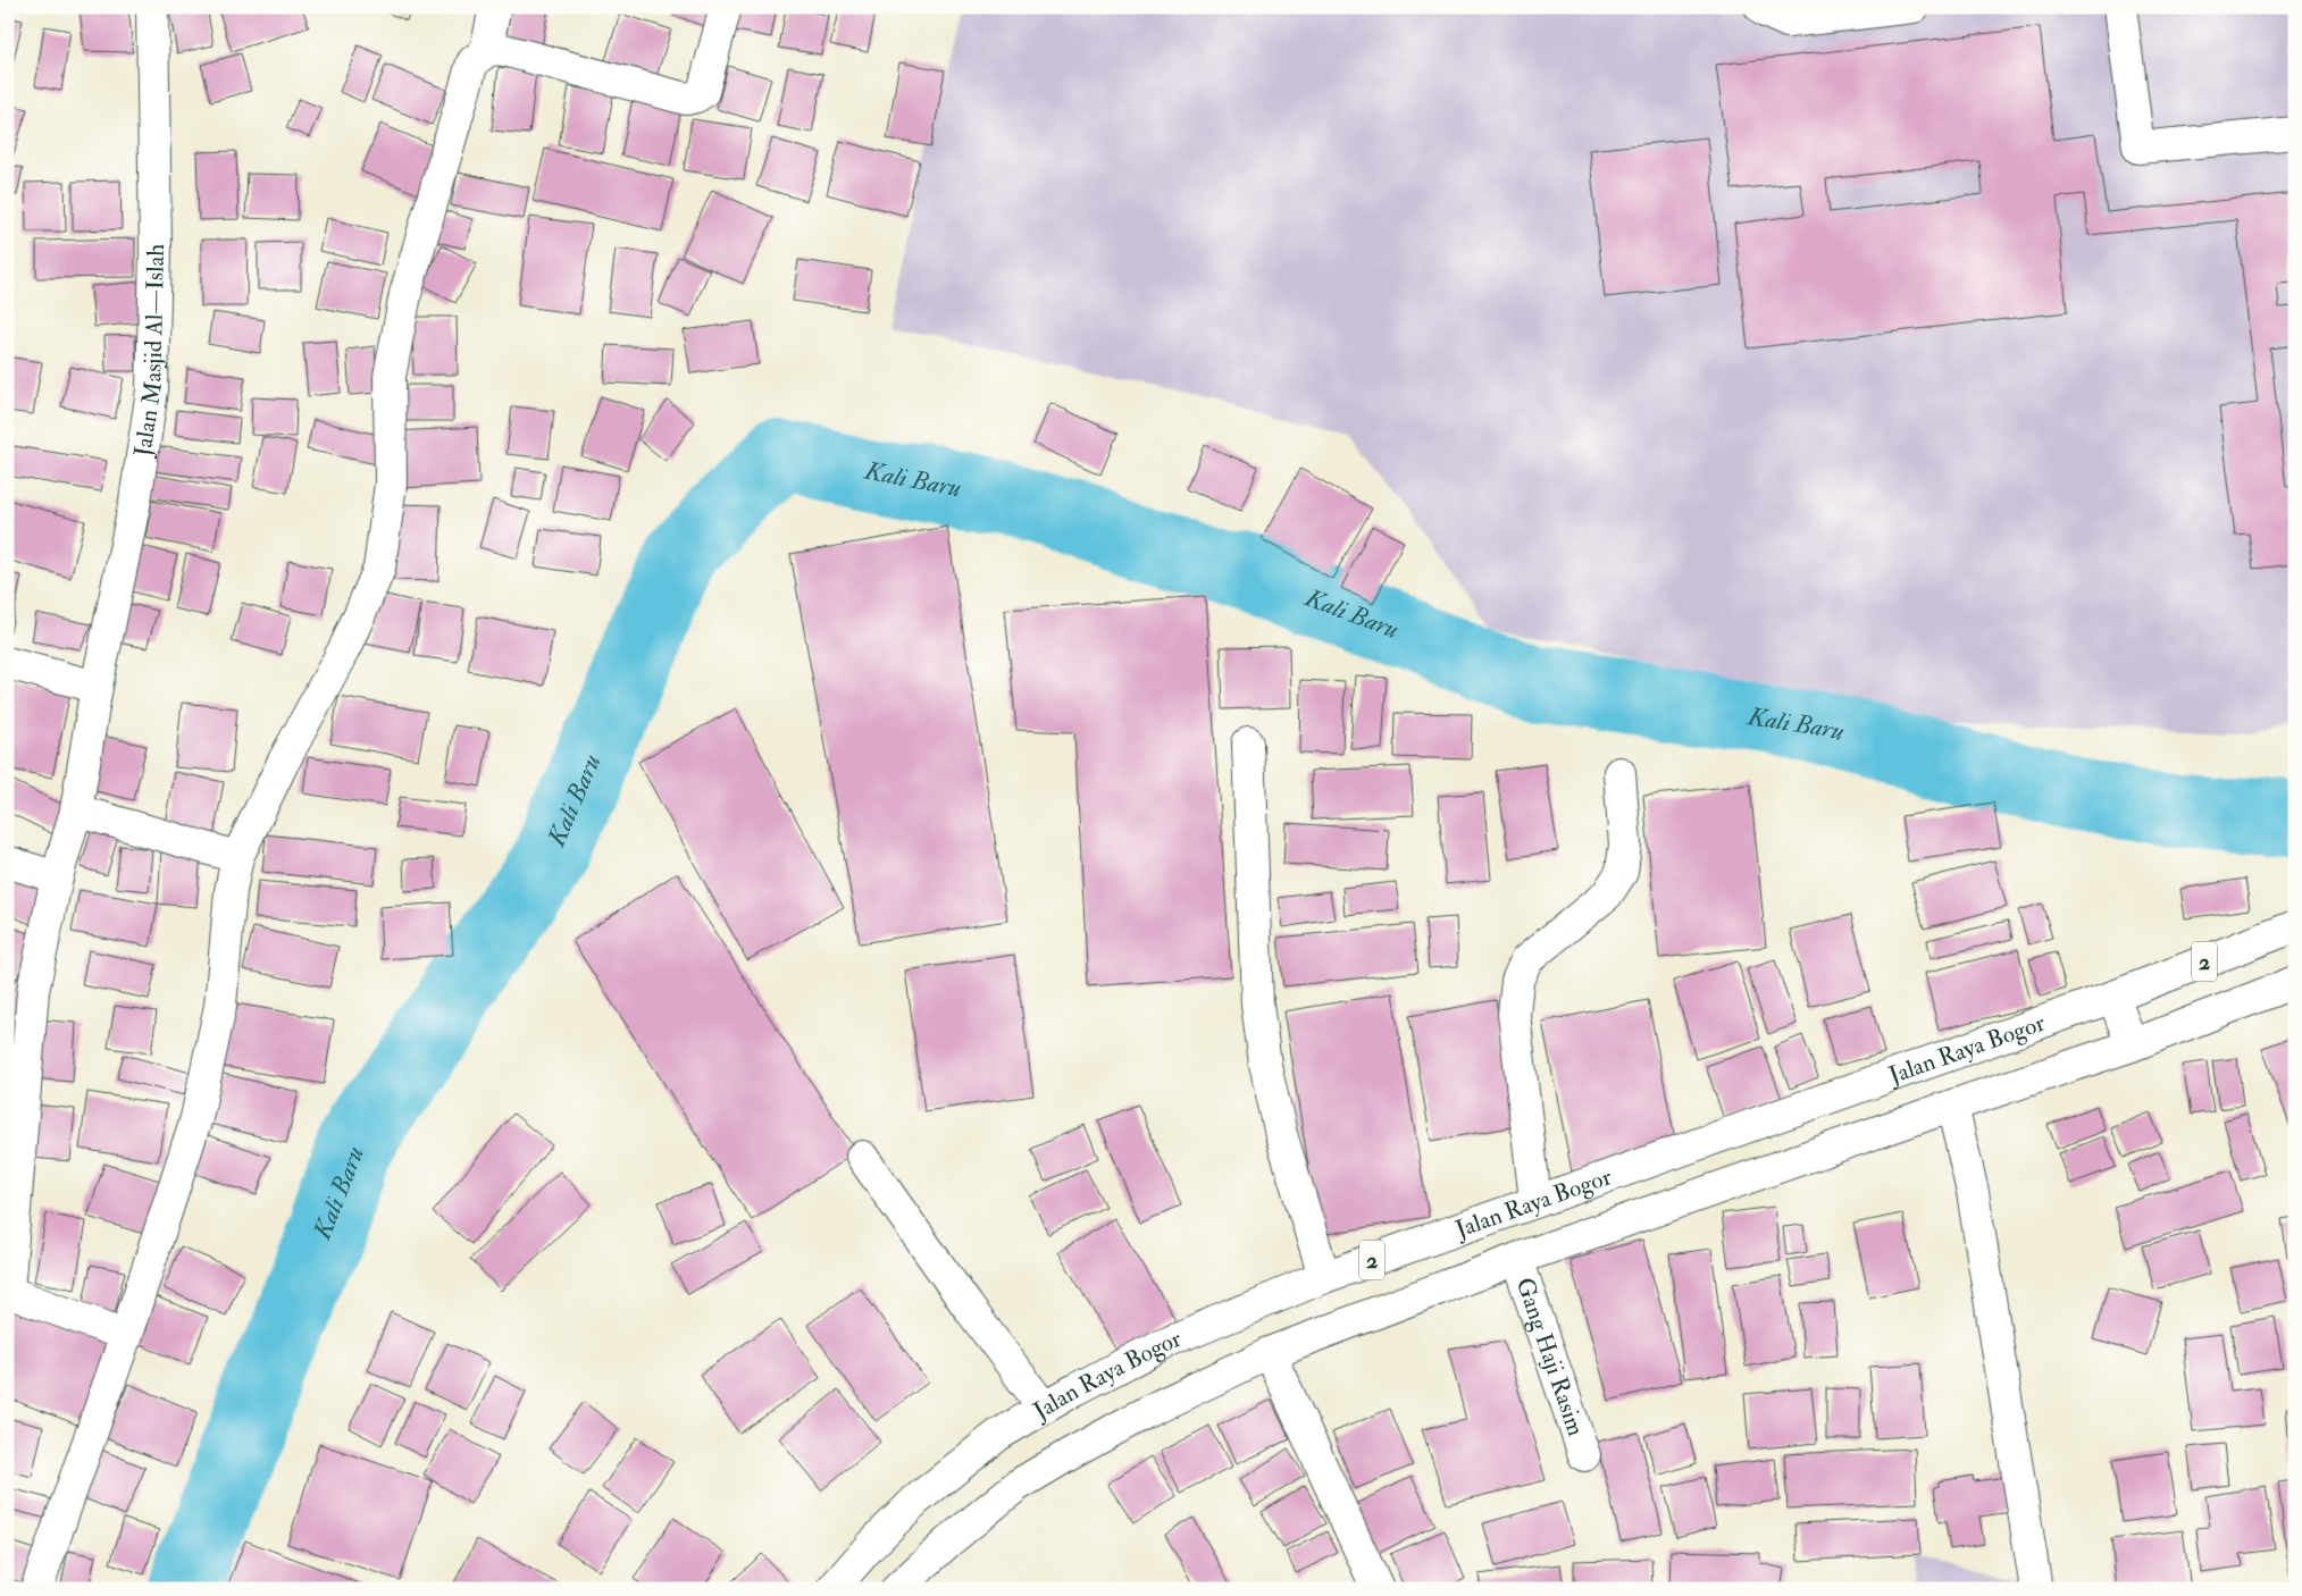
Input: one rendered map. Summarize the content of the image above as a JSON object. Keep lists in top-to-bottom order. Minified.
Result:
{"streets":{"main road":["Jalan Masjid Al—Islah","2","Jalan Raya Bogor","Gang Haji Rasim"]},"crossings":[["Jalan Raya Bogor","Gang Haji Rasim"]],"water":["Kali Baru"]}
